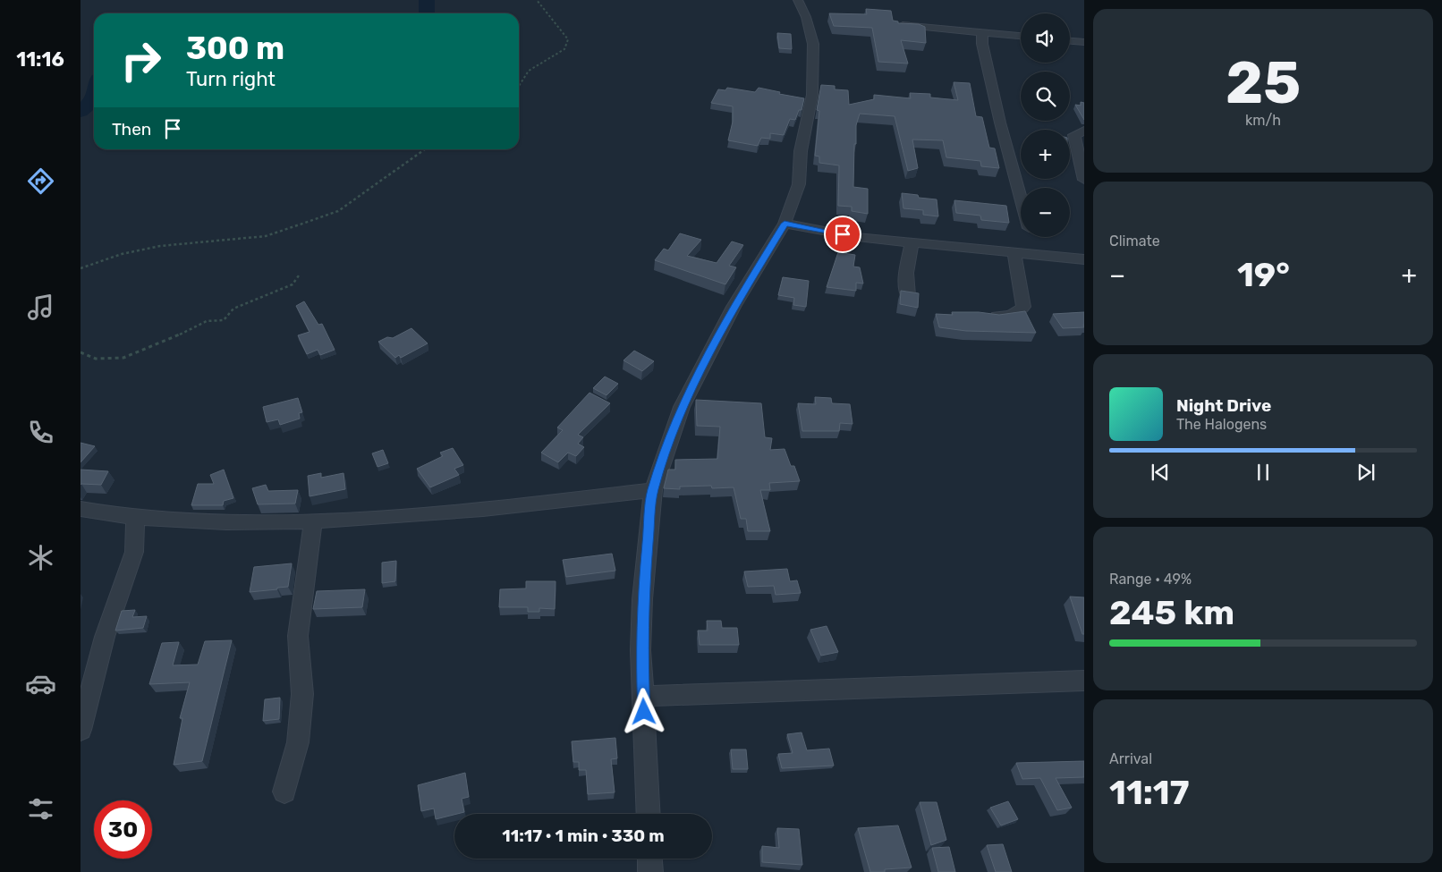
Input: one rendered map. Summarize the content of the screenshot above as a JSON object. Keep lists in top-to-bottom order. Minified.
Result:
{"page":{"tabs":"11:16","tile":[["25","km/h"],"Climate",["Range · 49%","245 km"],["Arrival","11:17"]],"map_buttons":["+","−"],"turn":["300 m","Turn right"],"then":"Then","heat":["−","19°","+"],"song":["Night Drive","The Halogens"],"limit":"30","trip":"11:17 · 1 min · 330 m"}}
